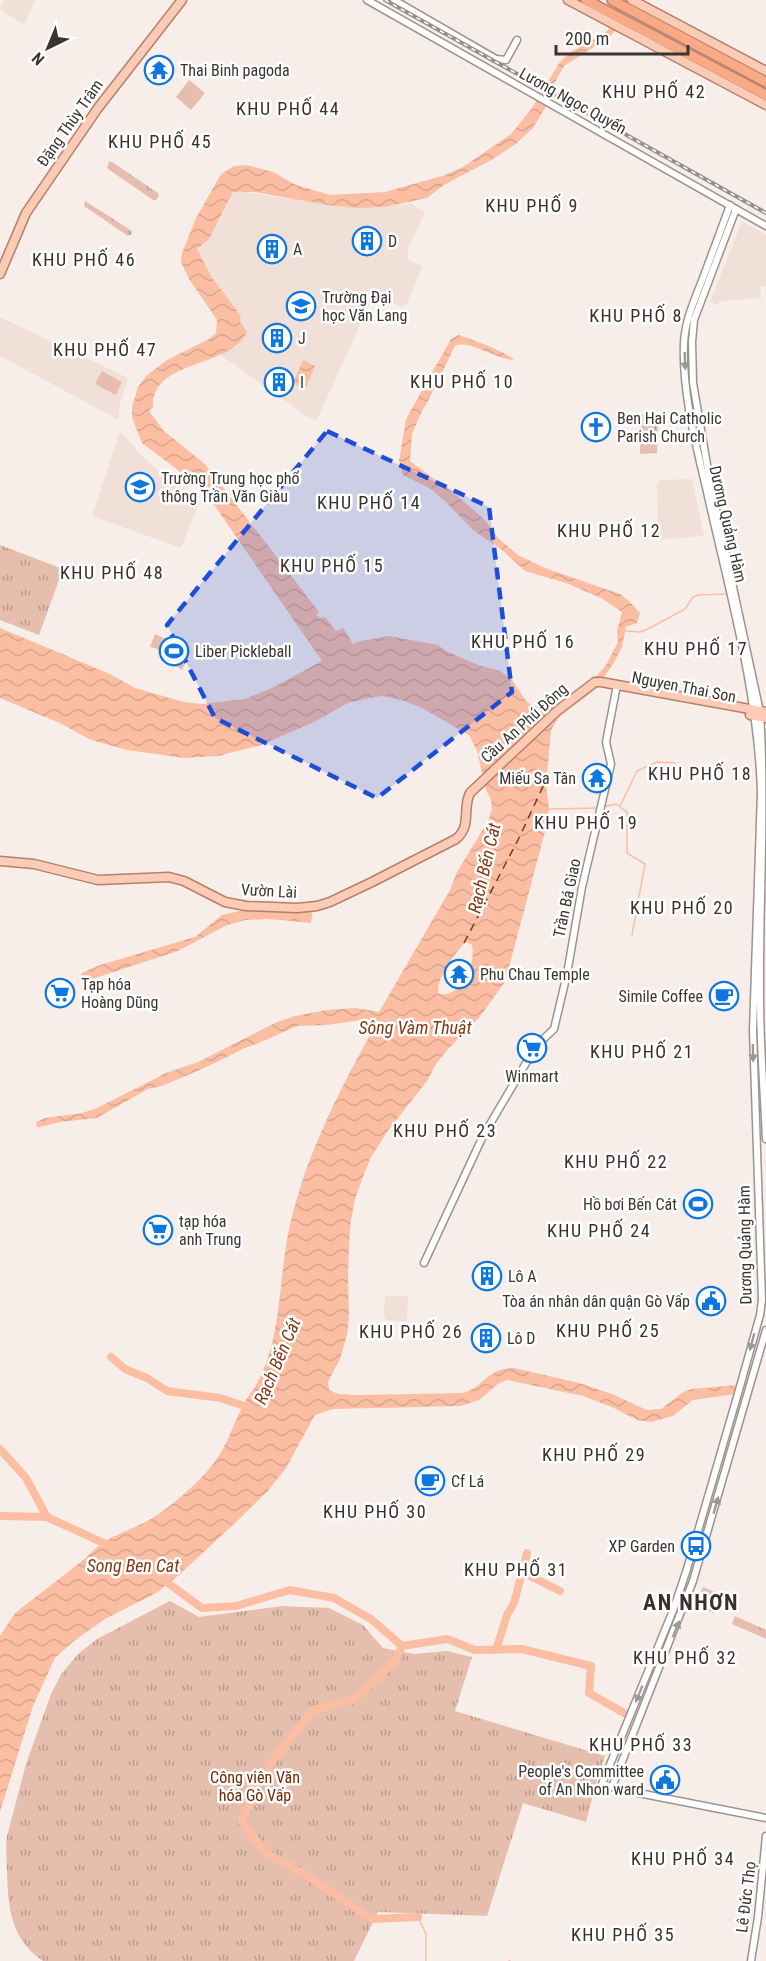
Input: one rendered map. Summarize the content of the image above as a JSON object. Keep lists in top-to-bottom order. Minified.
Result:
{"streets":{"main road":["Đặng Thùy Trâm","Nguyen Thai Son","Cầu An Phú Đông","Vườn Lài"],"street":["Lương Ngọc Quyến","Dương Quảng Hàm","Trần Bá Giao","Lê Đức Thọ"]},"crossings":[["Lương Ngọc Quyến","Dương Quảng Hàm"],["Dương Quảng Hàm","Nguyen Thai Son"],["Nguyen Thai Son","Cầu An Phú Đông"],["Nguyen Thai Son","Trần Bá Giao"],["Cầu An Phú Đông","Vườn Lài"]],"districts":["KHU PHỐ 42","KHU PHỐ 44","KHU PHỐ 45","KHU PHỐ 9","KHU PHỐ 46","KHU PHỐ 8","KHU PHỐ 47","KHU PHỐ 10","KHU PHỐ 14","KHU PHỐ 12","KHU PHỐ 15","KHU PHỐ 48","KHU PHỐ 16","KHU PHỐ 17","KHU PHỐ 18","KHU PHỐ 19","KHU PHỐ 20","KHU PHỐ 21","KHU PHỐ 23","KHU PHỐ 22","KHU PHỐ 24","KHU PHỐ 25","KHU PHỐ 26","KHU PHỐ 29","KHU PHỐ 30","KHU PHỐ 31","AN NHƠN","KHU PHỐ 32","KHU PHỐ 33","KHU PHỐ 34","KHU PHỐ 35"],"water":["Rạch Bến Cát","Sông Vàm Thuật","Song Ben Cat"],"parks":["Công viên Văn hóa Gò Vấp"],"places":{"temple":["Thai Binh pagoda","Miếu Sa Tân","Phu Chau Temple"],"building":["D","A","J","I","Lô A","Lô D"],"school or university":["Trường Đại học Văn Lang","Trường Trung học phổ thông Trần Văn Giàu"],"church":["Ben Hai Catholic Parish Church"],"sports":["Liber Pickleball","Hồ bơi Bến Cát"],"supermarket":["Tạp hóa Hoàng Dũng","Winmart","tạp hóa anh Trung"],"cafe":["Simile Coffee","Cf Lá"],"public building":["Tòa án nhân dân quận Gò Vấp","People's Committee of An Nhon ward"],"bus stop":["XP Garden"]},"scale_bar":"200 m","north":"bottom left"}
